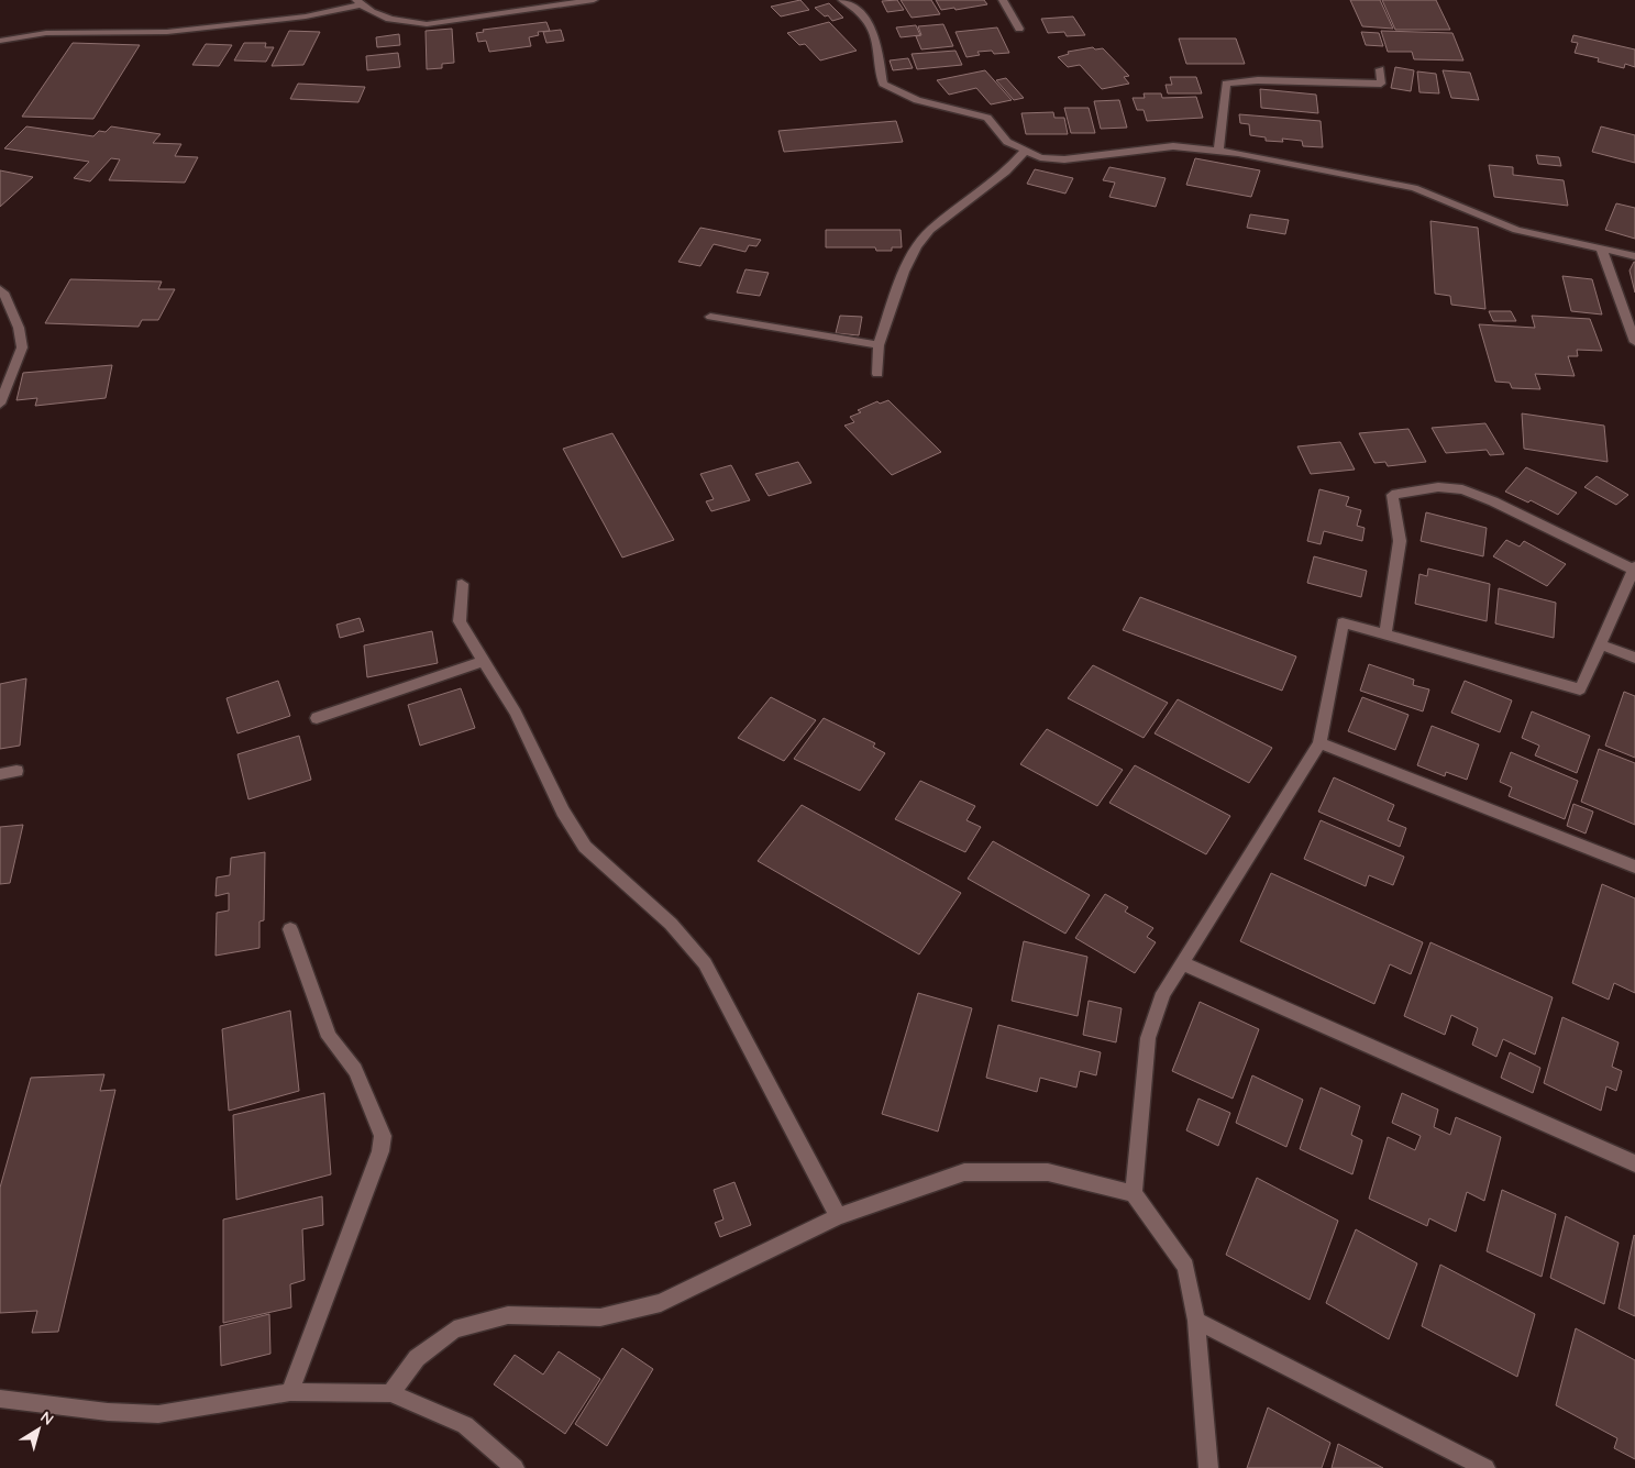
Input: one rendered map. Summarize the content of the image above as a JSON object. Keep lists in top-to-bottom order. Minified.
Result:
{"north":"top right"}
